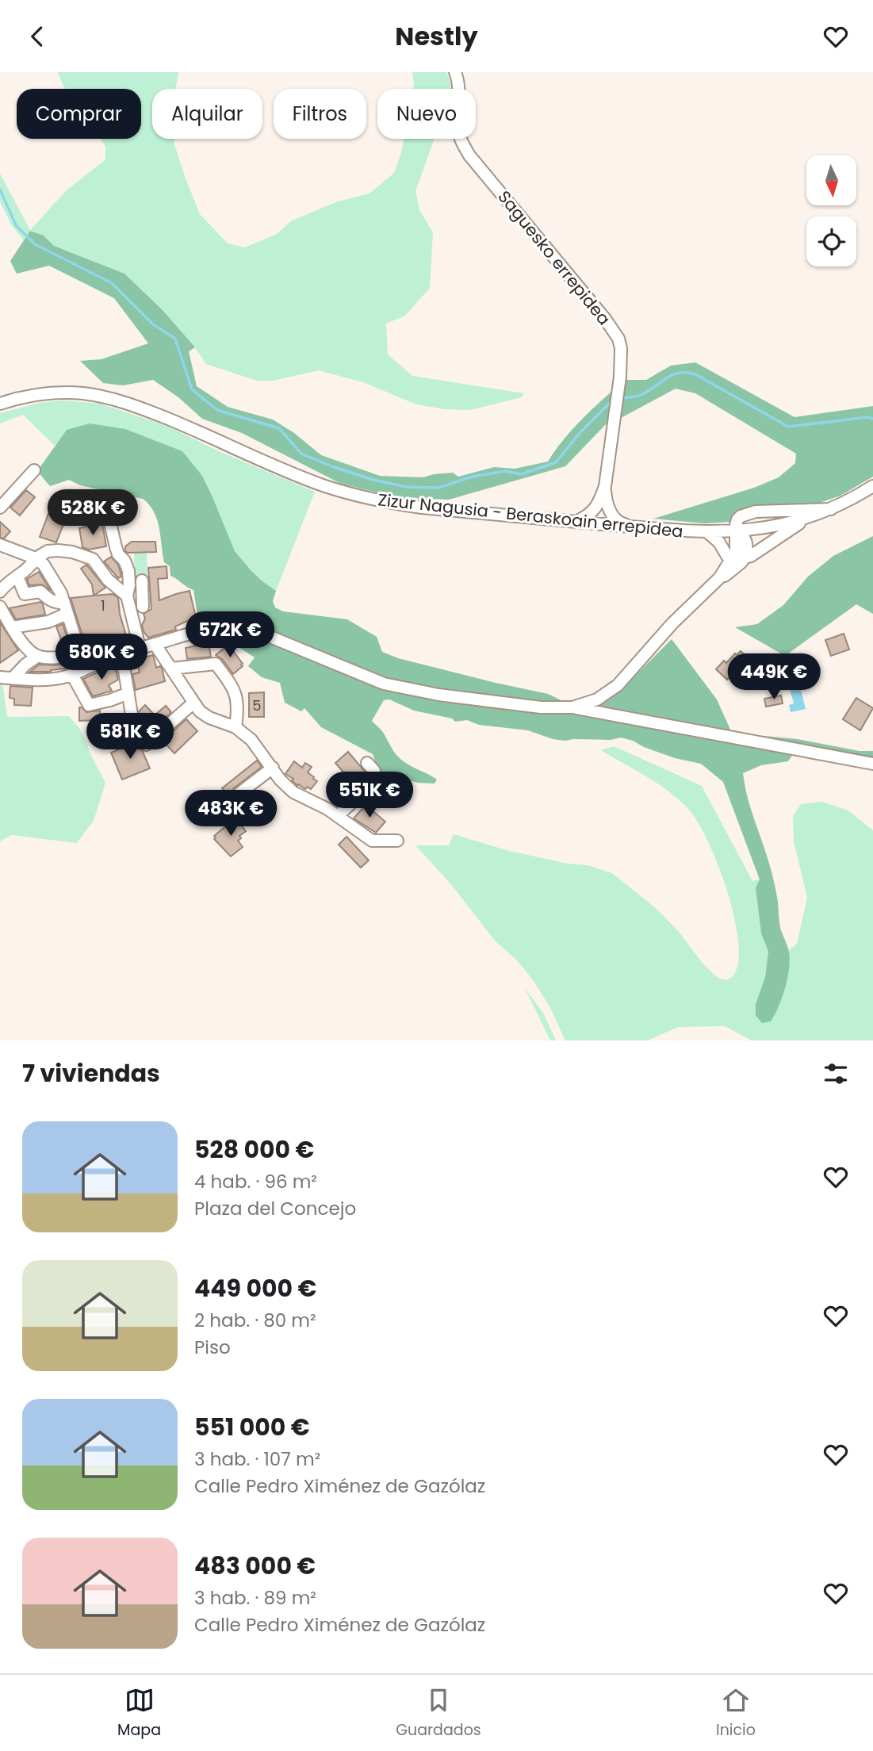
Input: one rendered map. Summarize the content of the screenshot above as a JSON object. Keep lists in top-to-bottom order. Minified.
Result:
{"streets":{"street":["Saguesko errepidea","Zizur Nagusia - Beraskoain errepidea"]},"house_numbers":["1","5"],"north":"bottom","page":{"header":"Nestly","chip":["Comprar","Alquilar","Filtros","Nuevo"],"price":["528K €","572K €","580K €","449K €","581K €","551K €","483K €"],"heading":"7 viviendas","list":[{"name":"528 000 €","note":"4 hab. · 96 m² · Plaza del Concejo"},{"name":"449 000 €","note":"2 hab. · 80 m² · Piso"},{"name":"551 000 €","note":"3 hab. · 107 m² · Calle Pedro Ximénez de Gazólaz"},{"name":"483 000 €","note":"3 hab. · 89 m² · Calle Pedro Ximénez de Gazólaz"}],"tabs":["Mapa","Guardados","Inicio"]}}
